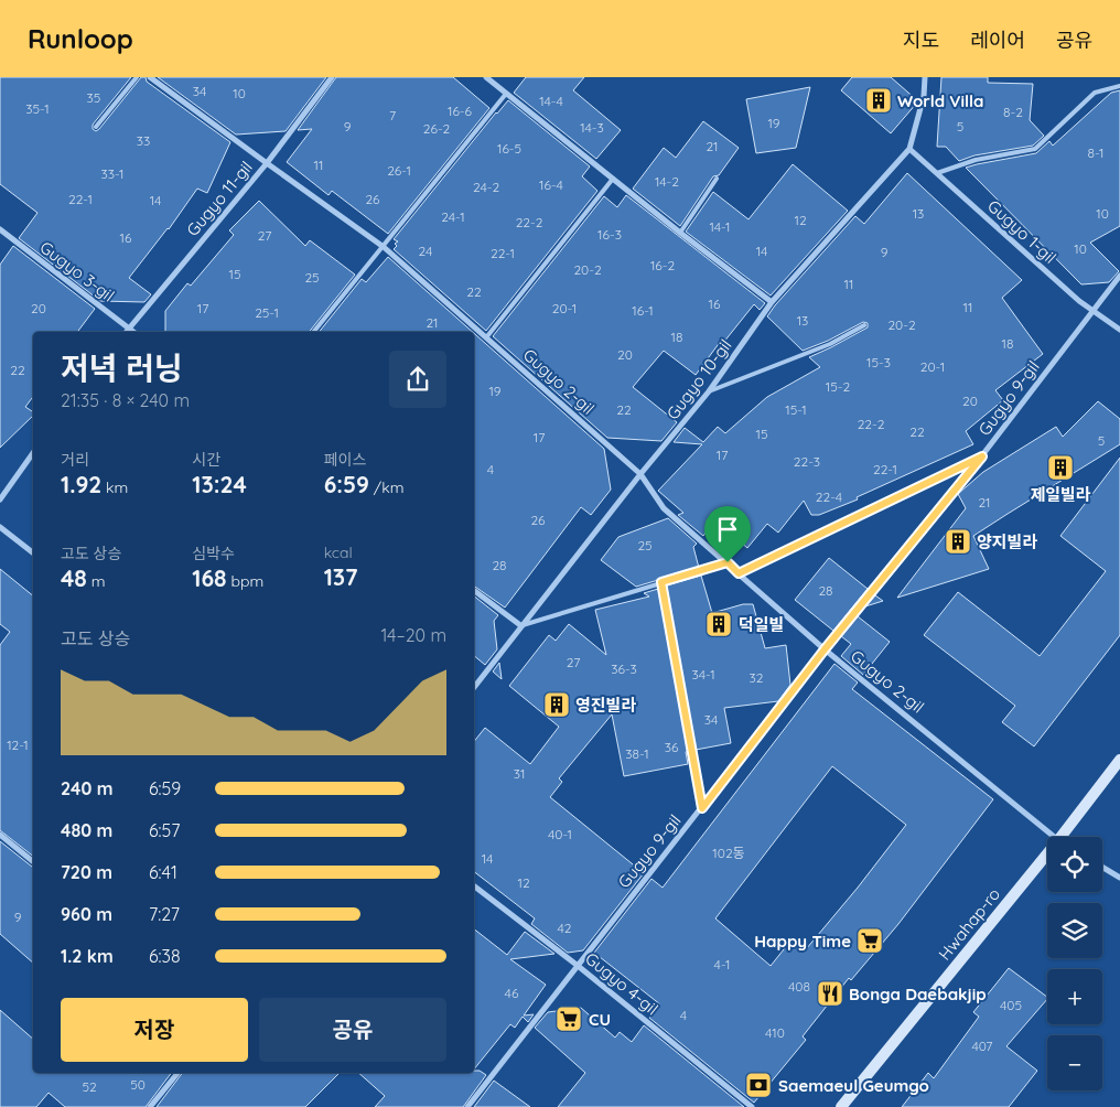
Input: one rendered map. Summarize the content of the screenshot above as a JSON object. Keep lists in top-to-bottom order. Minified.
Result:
{"streets":{"main road":["Hwahap-ro"],"street":["Gugyo 11-gil","Gugyo 1-gil","Gugyo 3-gil","Gugyo 10-gil","Gugyo 2-gil","Gugyo 9-gil","Gugyo 4-gil"]},"crossings":[["Gugyo 11-gil","Gugyo 3-gil"],["Gugyo 11-gil","Gugyo 2-gil"],["Gugyo 1-gil","Gugyo 10-gil"],["Gugyo 1-gil","Gugyo 9-gil"],["Gugyo 10-gil","Gugyo 2-gil"],["Gugyo 2-gil","Gugyo 9-gil"],["Gugyo 9-gil","Gugyo 4-gil"]],"places":{"building":["World Villa","제일빌라","양지빌라","덕일빌","영진빌라"],"supermarket":["Happy Time","CU"],"restaurant":["Bonga Daebakjip"],"bank":["Saemaeul Geumgo"]},"house_numbers":["34","10","35","14-4","35-1","16-6","8-2","7","19","9","5","14-3","26-2","33","21","16-5","8-1","11","26-1","33-1","14-2","16-4","24-2","22-1","26","14","13","10","24-1","12","22-2","14-1","16-3","27","16","10","24","14","9","22-1","16-2","20-2","15","25","11","22","16","11","20","17","20-1","16-1","25-1","13","21","20-2","18","18","20","15-3","20-1","22","15-2","19","20","22","15-1","22-2","22","15","17","5","17","22-3","4","22-1","22-4","21","26","25","28","28","27","36-3","34-1","32","34","12-1","36","38-1","31","40-1","102동","14","12","9","42","4-1","408","46","405","4","410","407","50","52"],"page":{"header":"Runloop","nav":["지도","레이어","공유"],"heading":["저녁 러닝","21:35 · 8 × 240 m"],"stats":[["거리","1.92 km"],["시간","13:24"],["페이스","6:59 /km"],["고도 상승","48 m"],["심박수","168 bpm"],["kcal","137"]],"chart":["고도 상승","14–20 m"],"list":[{"name":"240 m","note":"6:59"},{"name":"480 m","note":"6:57"},{"name":"720 m","note":"6:41"},{"name":"960 m","note":"7:27"},{"name":"1.2 km","note":"6:38"}],"map_buttons":["+","−"],"buttons":["저장","공유"]}}
